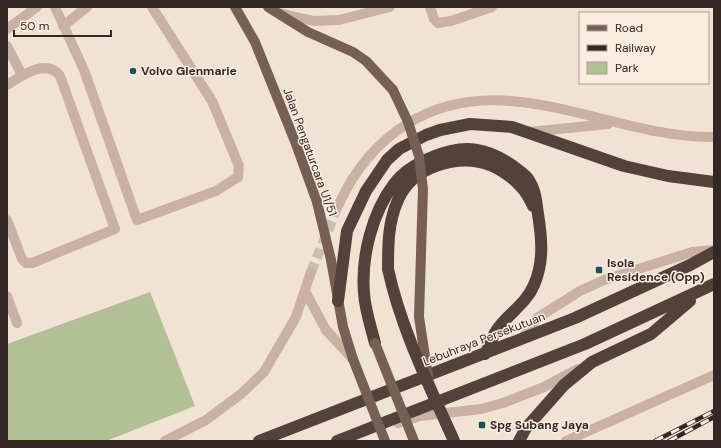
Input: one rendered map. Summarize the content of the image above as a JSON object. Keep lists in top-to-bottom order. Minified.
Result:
{"streets":{"highway":["Lebuhraya Persekutuan"],"main road":["Jalan Pengaturcara U1/51"]},"places":{"other":["Volvo Glenmarie"],"transit":["Isola Residence (Opp)","Spg Subang Jaya"]},"legend":["Road","Railway","Park"],"scale_bar":"50 m"}
